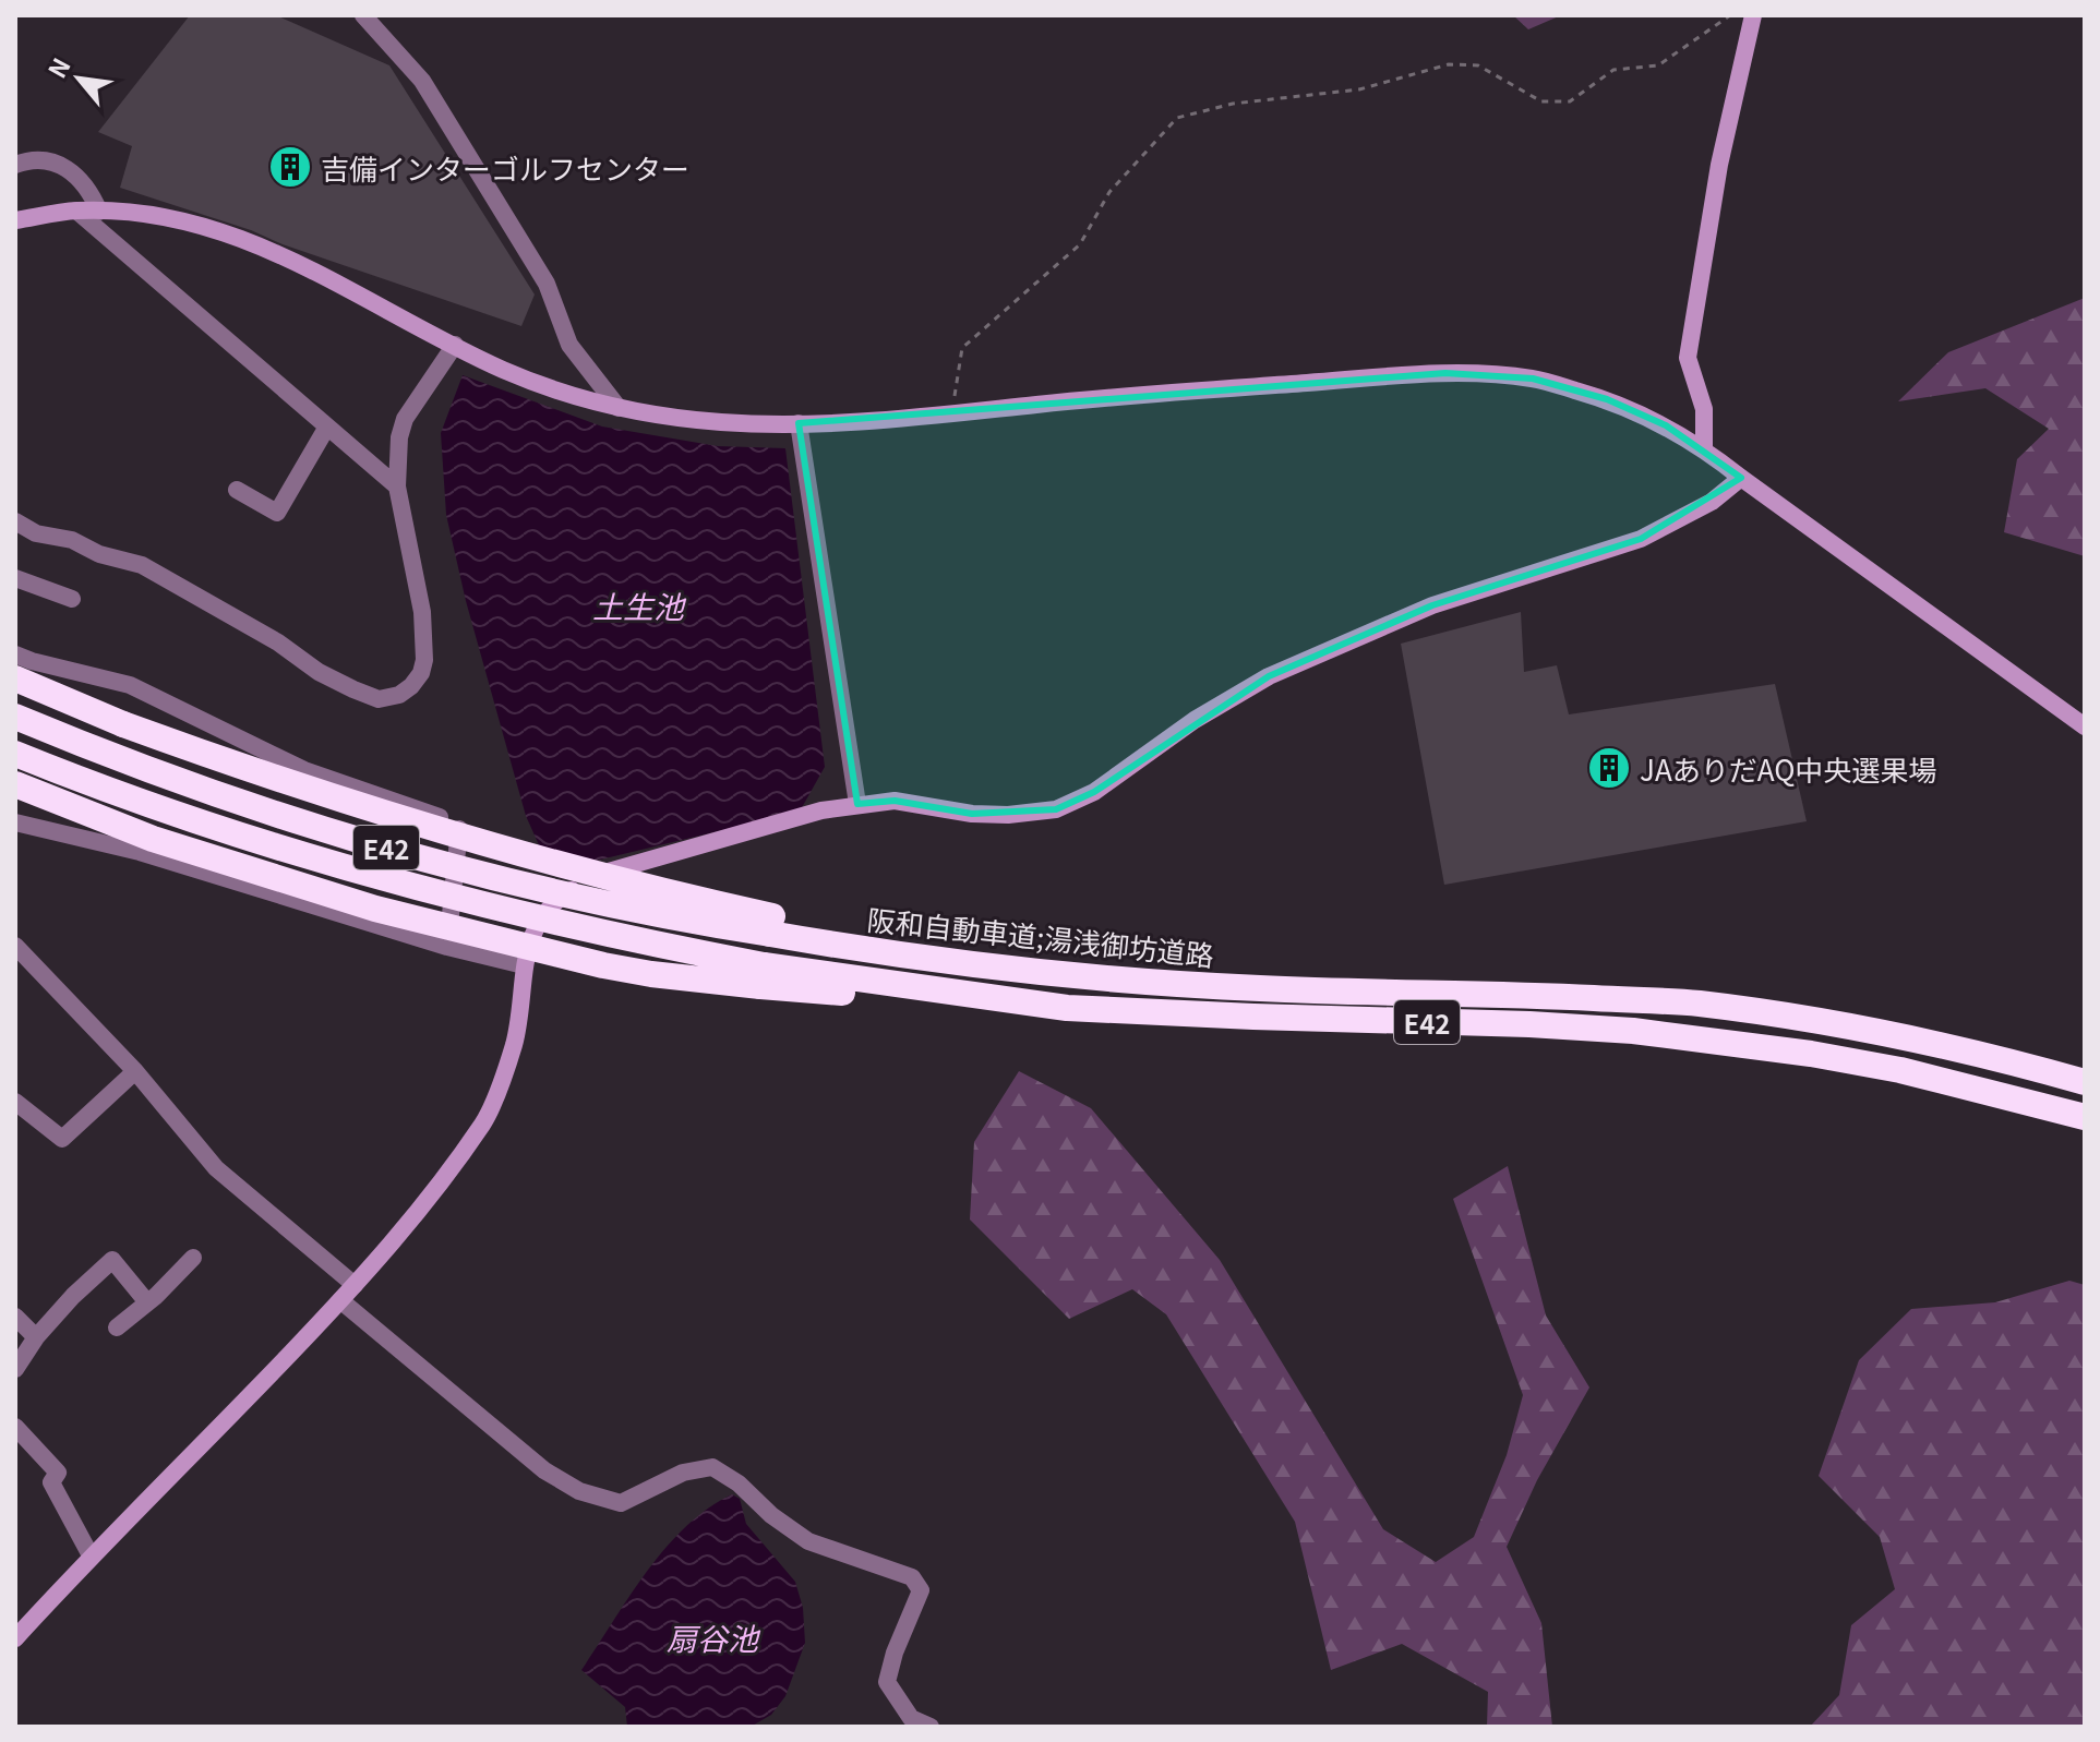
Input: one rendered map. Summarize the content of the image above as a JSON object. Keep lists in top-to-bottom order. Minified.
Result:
{"streets":{"highway":["E42","阪和自動車道;湯浅御坊道路"]},"crossings":[["E42","阪和自動車道;湯浅御坊道路"]],"water":["土生池","扇谷池"],"places":{"building":["吉備インターゴルフセンター","JAありだAQ中央選果場"]},"north":"top left"}
